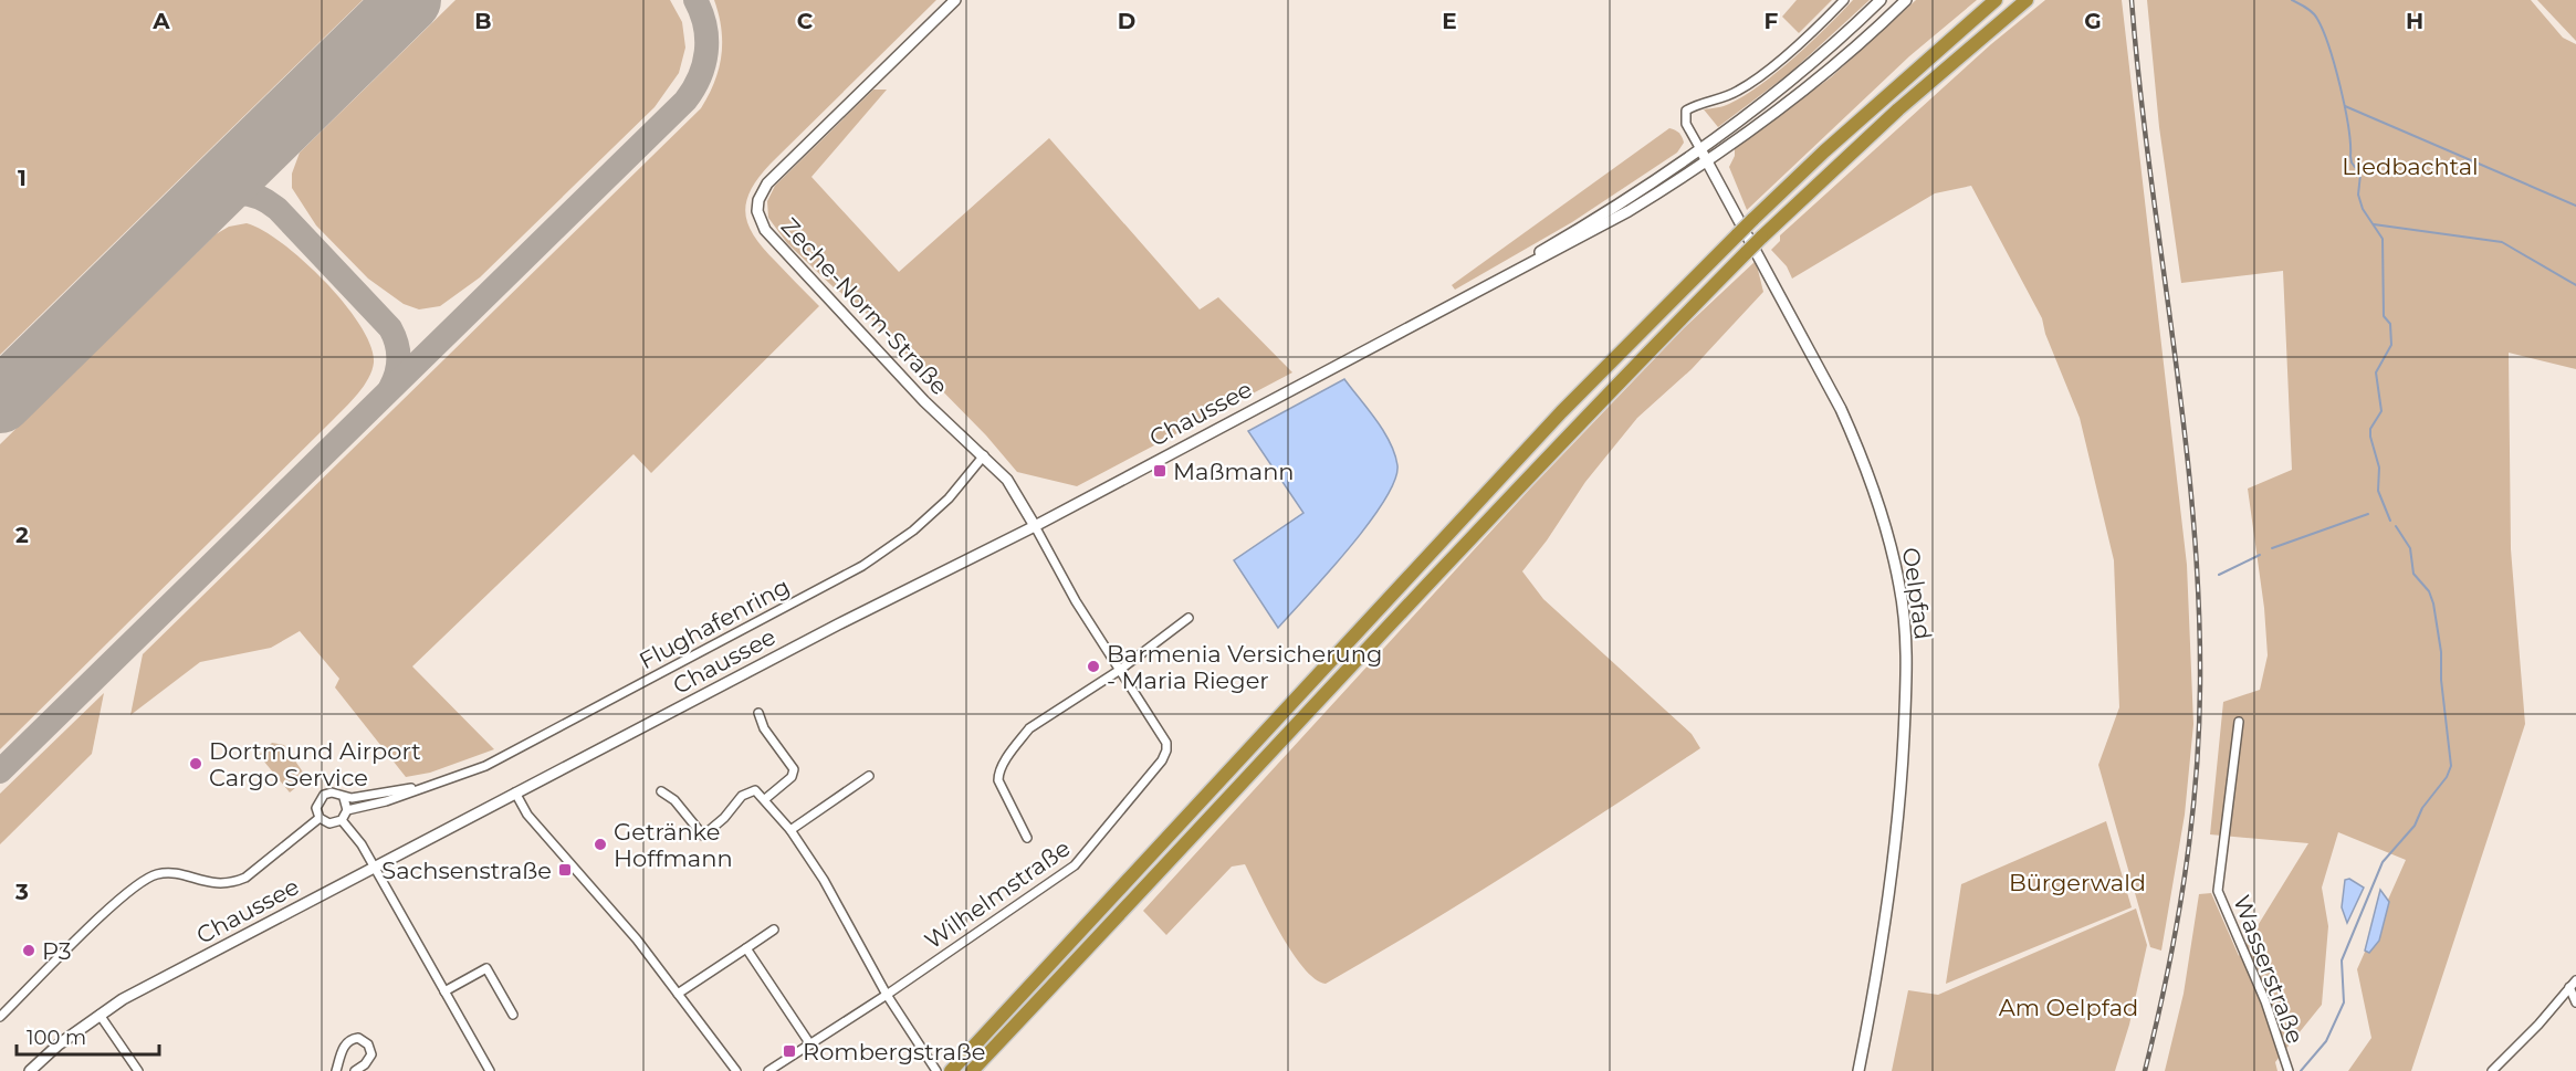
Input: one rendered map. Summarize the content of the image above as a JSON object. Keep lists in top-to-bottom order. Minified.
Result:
{"streets":{"main road":["Zeche-Norm-Straße","Chaussee","Oelpfad"],"street":["Flughafenring","Wilhelmstraße","Wasserstraße"]},"crossings":[["Zeche-Norm-Straße","Chaussee"],["Zeche-Norm-Straße","Flughafenring"],["Zeche-Norm-Straße","Wilhelmstraße"],["Chaussee","Oelpfad"],["Chaussee","Wilhelmstraße"]],"parks":["Liedbachtal","Bürgerwald","Am Oelpfad"],"places":{"transit":["Maßmann","Sachsenstraße","Rombergstraße"],"other":["Barmenia Versicherung - Maria Rieger","Dortmund Airport Cargo Service","Getränke Hoffmann","P3"]},"scale_bar":"100 m","grid":{"columns":["A","B","C","D","E","F","G","H"],"rows":["1","2","3"]}}
